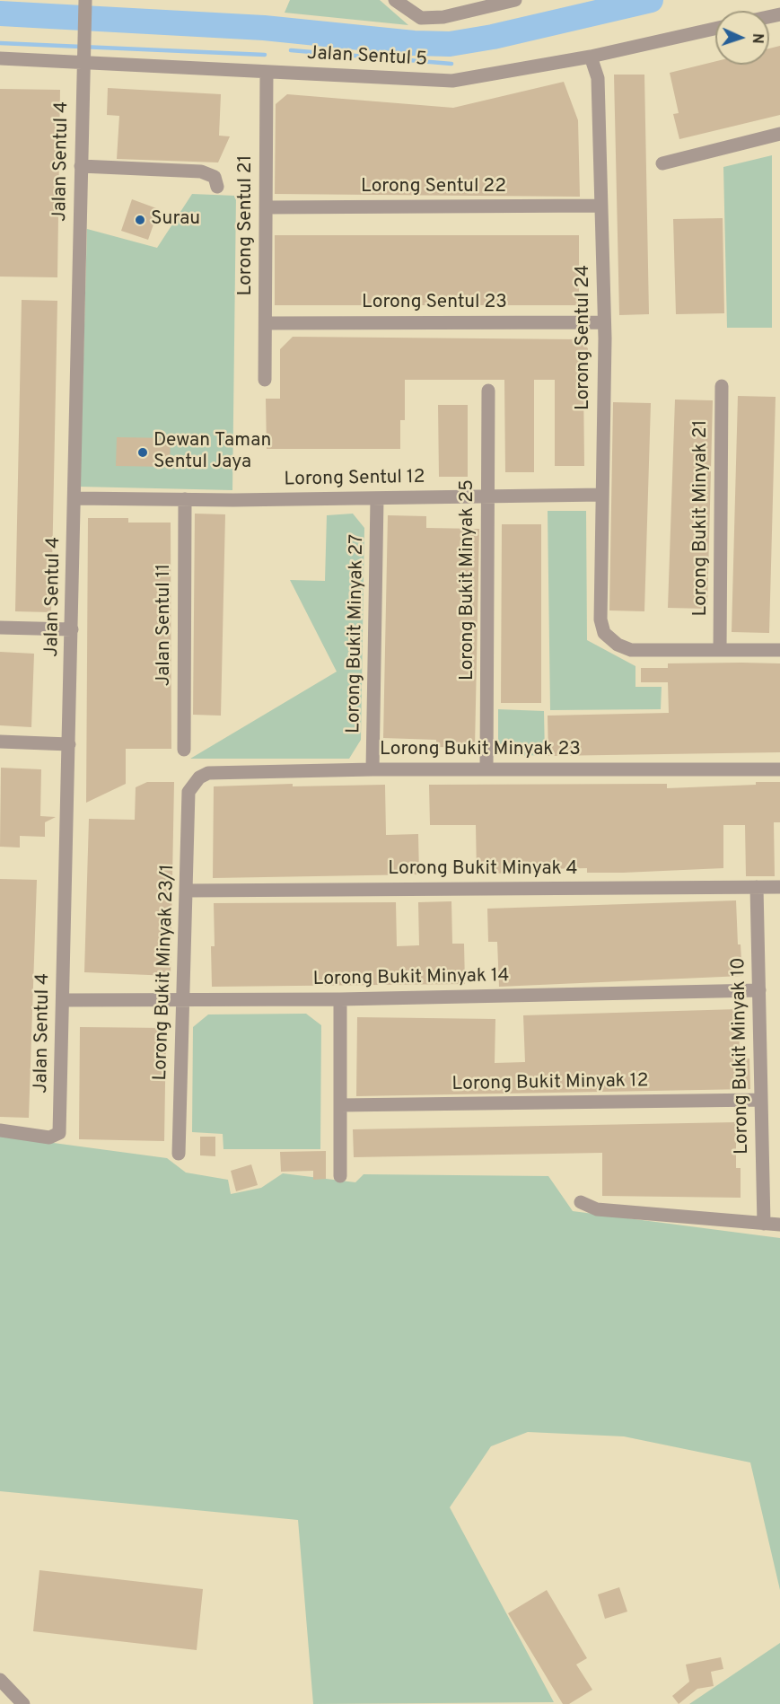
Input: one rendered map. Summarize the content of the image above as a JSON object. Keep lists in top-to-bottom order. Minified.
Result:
{"streets":{"street":["Jalan Sentul 5","Jalan Sentul 4","Lorong Sentul 22","Lorong Sentul 21","Lorong Sentul 23","Lorong Sentul 24","Lorong Sentul 12","Lorong Bukit Minyak 21","Lorong Bukit Minyak 25","Jalan Sentul 11","Lorong Bukit Minyak 27","Lorong Bukit Minyak 23","Lorong Bukit Minyak 4","Lorong Bukit Minyak 23/1","Lorong Bukit Minyak 14","Lorong Bukit Minyak 10","Lorong Bukit Minyak 12"]},"crossings":[["Jalan Sentul 5","Jalan Sentul 4"],["Jalan Sentul 5","Lorong Sentul 21"],["Jalan Sentul 5","Lorong Sentul 24"],["Jalan Sentul 4","Lorong Sentul 12"],["Jalan Sentul 4","Lorong Bukit Minyak 14"],["Lorong Sentul 22","Lorong Sentul 21"],["Lorong Sentul 22","Lorong Sentul 24"],["Lorong Sentul 21","Lorong Sentul 23"],["Lorong Sentul 23","Lorong Sentul 24"],["Lorong Sentul 24","Lorong Sentul 12"],["Lorong Sentul 24","Lorong Bukit Minyak 21"],["Lorong Sentul 12","Lorong Bukit Minyak 25"],["Lorong Sentul 12","Jalan Sentul 11"],["Lorong Sentul 12","Lorong Bukit Minyak 27"],["Lorong Bukit Minyak 25","Lorong Bukit Minyak 23"],["Lorong Bukit Minyak 27","Lorong Bukit Minyak 23"],["Lorong Bukit Minyak 23","Lorong Bukit Minyak 23/1"],["Lorong Bukit Minyak 4","Lorong Bukit Minyak 23/1"],["Lorong Bukit Minyak 4","Lorong Bukit Minyak 10"],["Lorong Bukit Minyak 23/1","Lorong Bukit Minyak 14"],["Lorong Bukit Minyak 14","Lorong Bukit Minyak 10"],["Lorong Bukit Minyak 10","Lorong Bukit Minyak 12"]],"places":["Surau","Dewan Taman Sentul Jaya"],"north":"right"}
